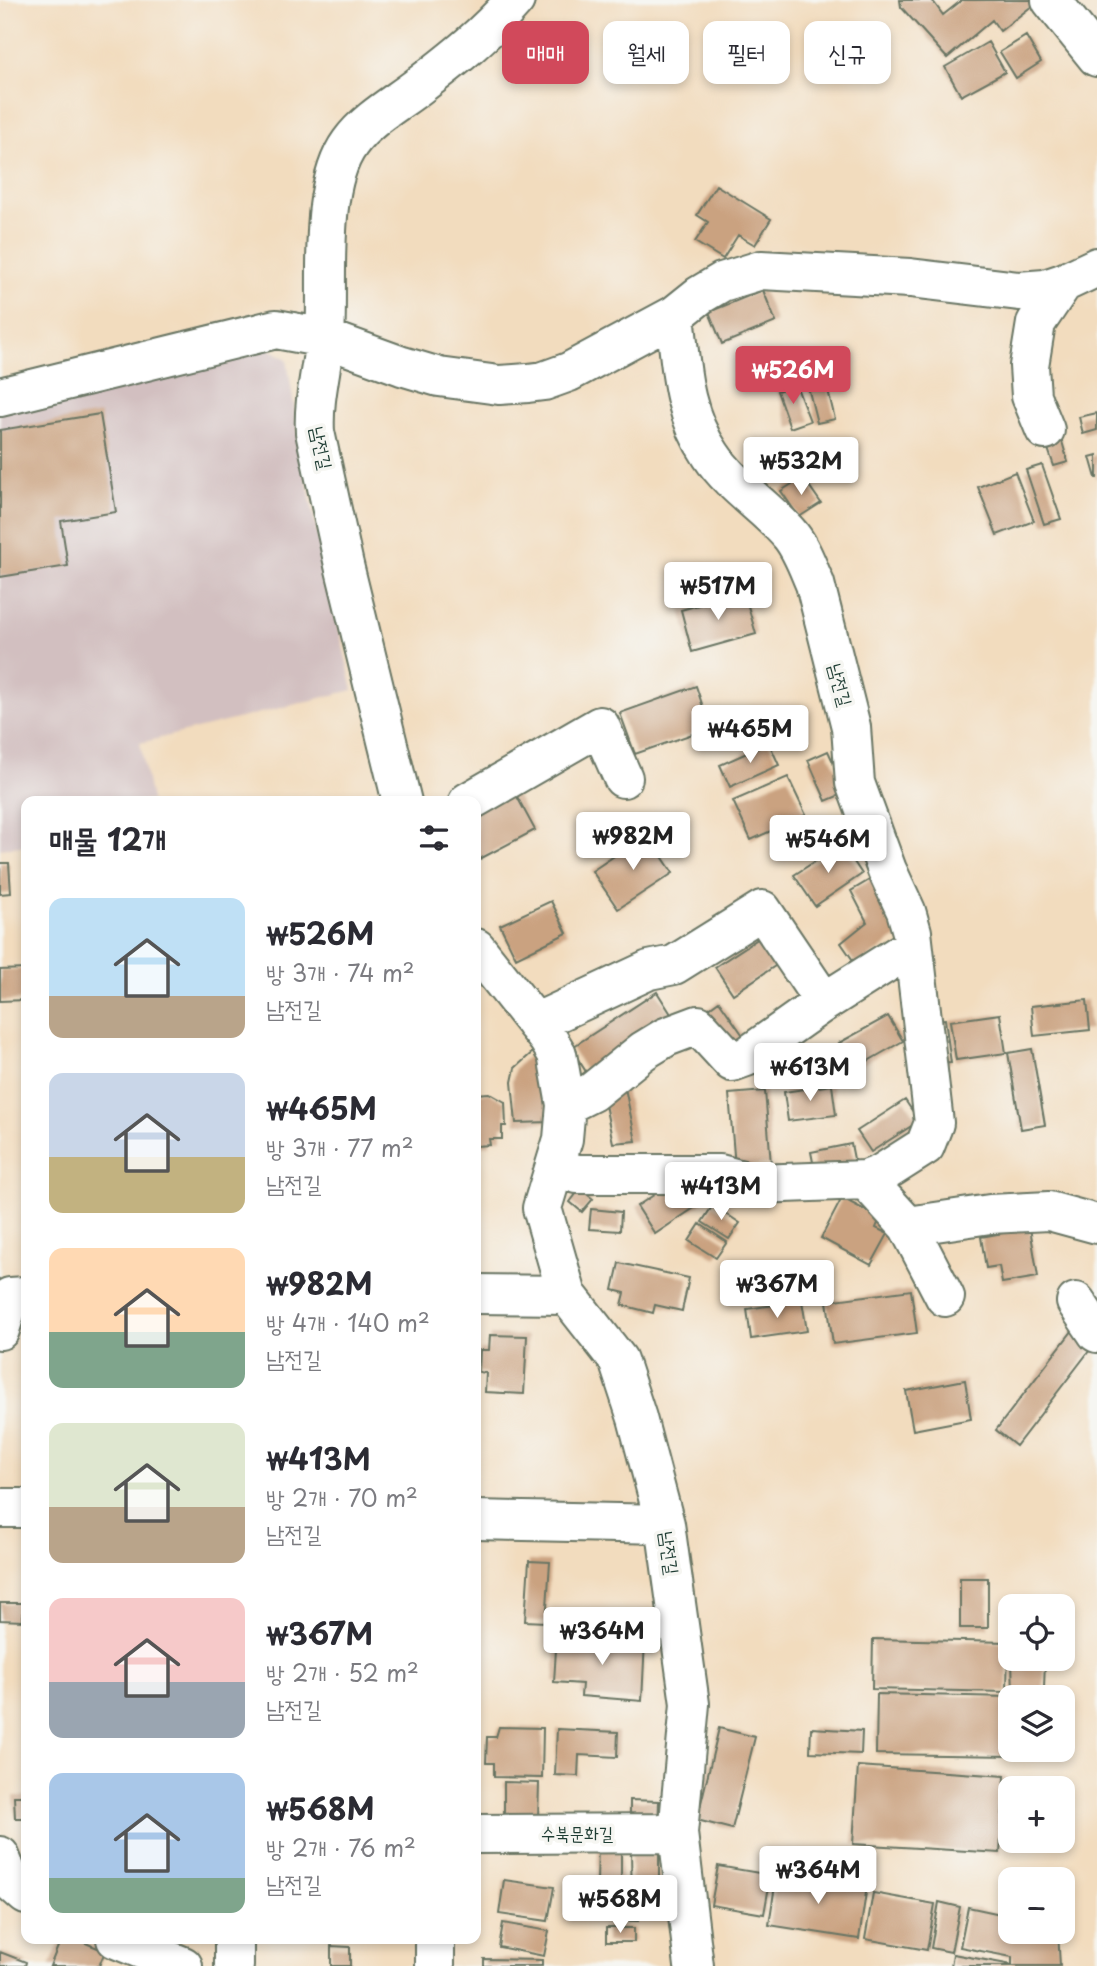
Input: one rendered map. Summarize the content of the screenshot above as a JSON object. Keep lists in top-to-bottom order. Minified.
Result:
{"streets":{"street":["남전길","수북문화길"]},"crossings":[["남전길","수북문화길"]],"page":{"chip":["매매","월세","필터","신규"],"price":["₩526M","₩532M","₩517M","₩465M","₩982M","₩546M","₩613M","₩413M","₩367M","₩364M","₩364M","₩568M"],"heading":"매물 12개","list":[{"name":"₩526M","note":"방 3개 · 74 m² · 남전길"},{"name":"₩465M","note":"방 3개 · 77 m² · 남전길"},{"name":"₩982M","note":"방 4개 · 140 m² · 남전길"},{"name":"₩413M","note":"방 2개 · 70 m² · 남전길"},{"name":"₩367M","note":"방 2개 · 52 m² · 남전길"},{"name":"₩568M","note":"방 2개 · 76 m² · 남전길"}],"map_buttons":["+","−"]}}
